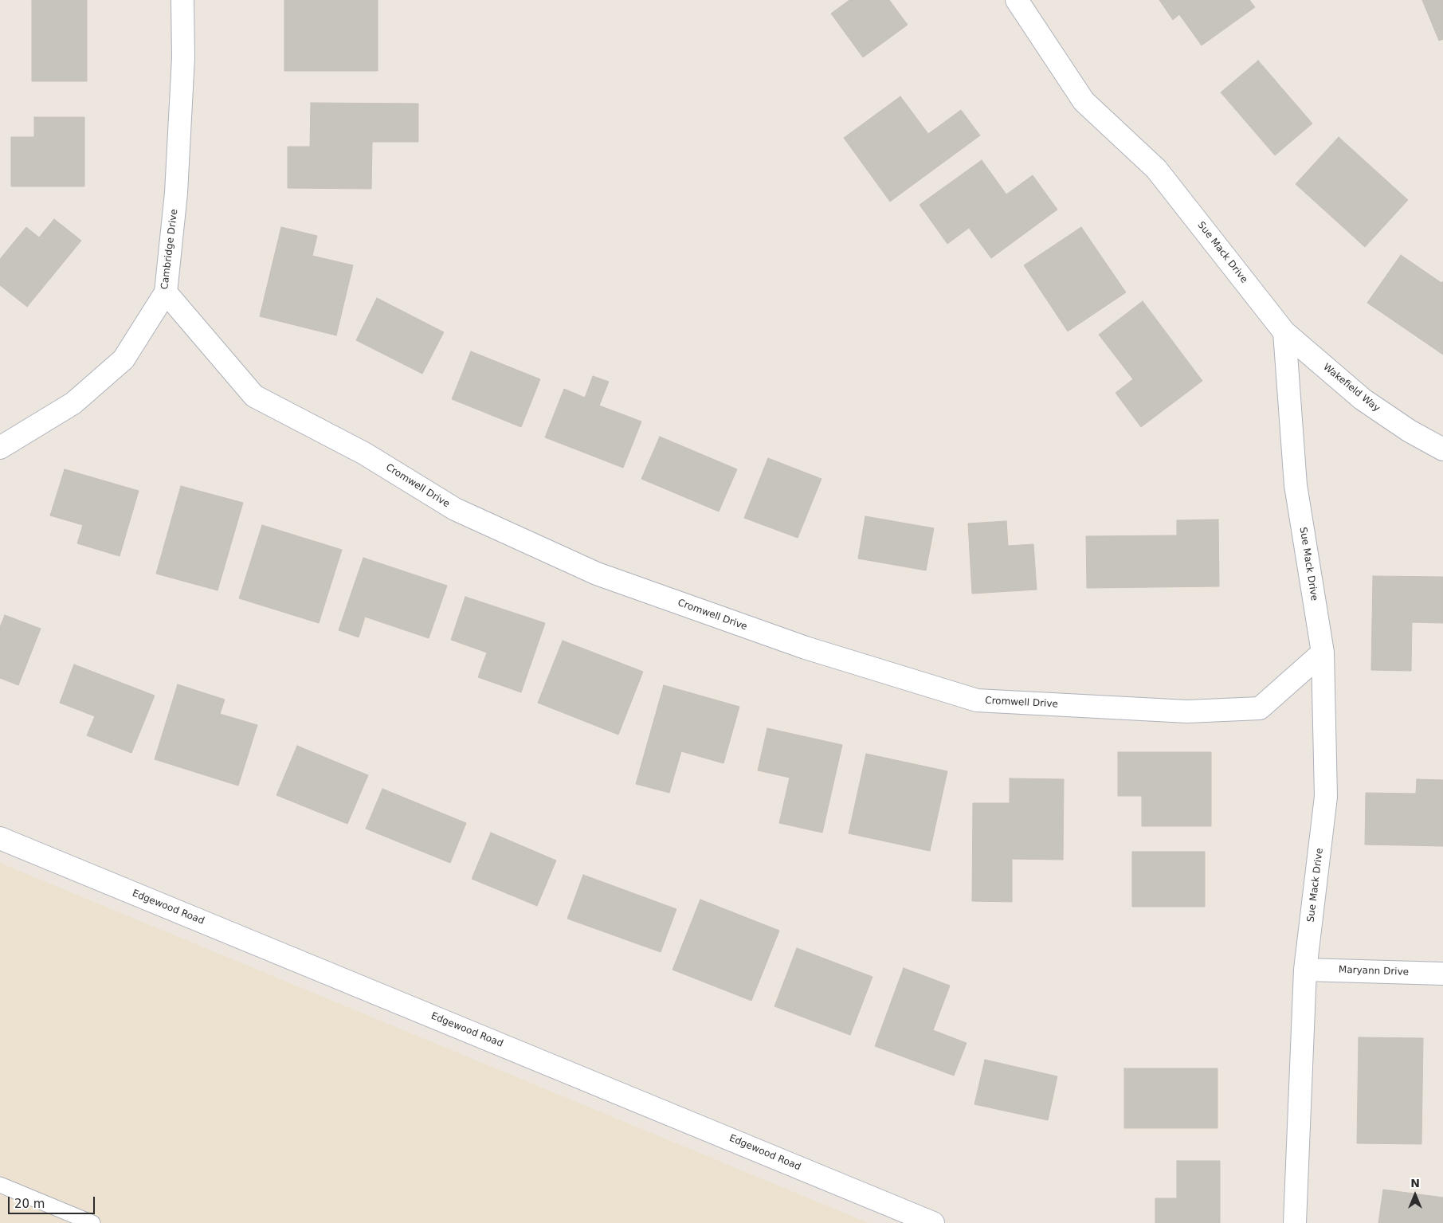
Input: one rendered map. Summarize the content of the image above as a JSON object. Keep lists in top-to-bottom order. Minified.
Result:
{"streets":{"street":["Cambridge Drive","Sue Mack Drive","Wakefield Way","Cromwell Drive","Edgewood Road","Maryann Drive"]},"crossings":[["Cambridge Drive","Cromwell Drive"],["Sue Mack Drive","Wakefield Way"],["Sue Mack Drive","Cromwell Drive"],["Sue Mack Drive","Maryann Drive"]],"scale_bar":"20 m","north":"top"}
